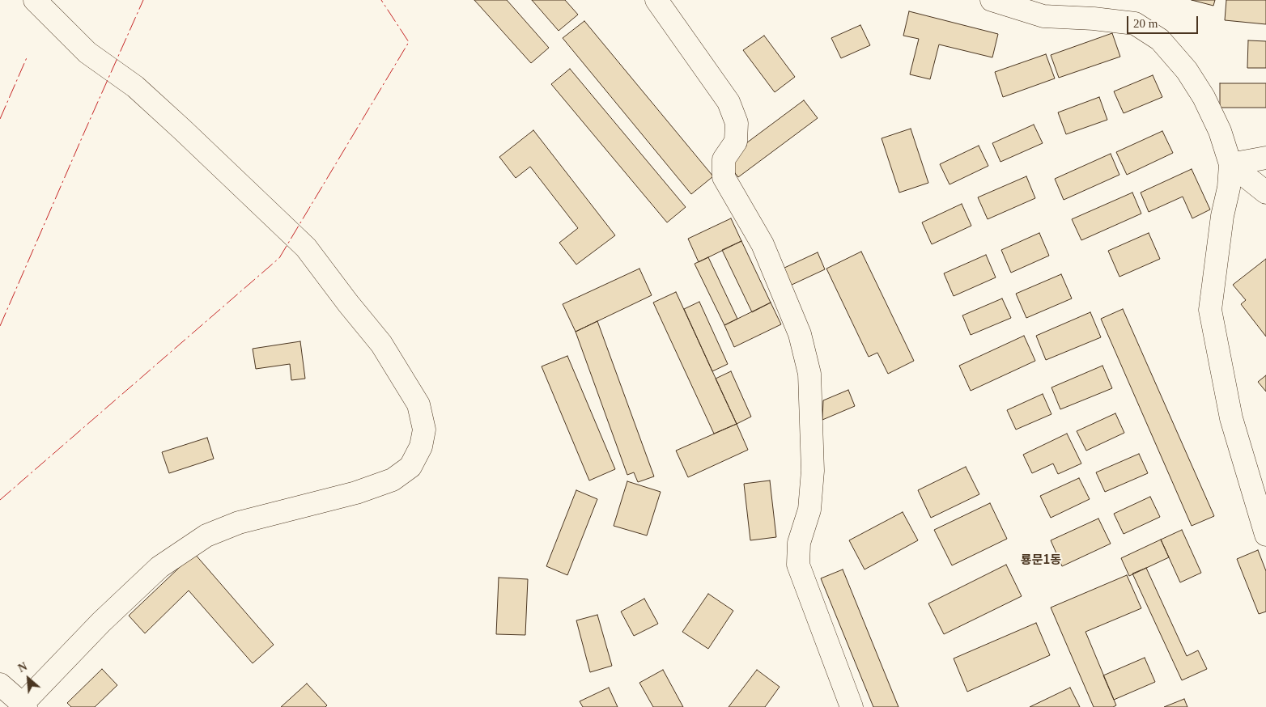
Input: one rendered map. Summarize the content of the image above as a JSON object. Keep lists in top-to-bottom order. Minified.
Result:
{"districts":["룡문1동"],"scale_bar":"20 m","north":"top left"}
